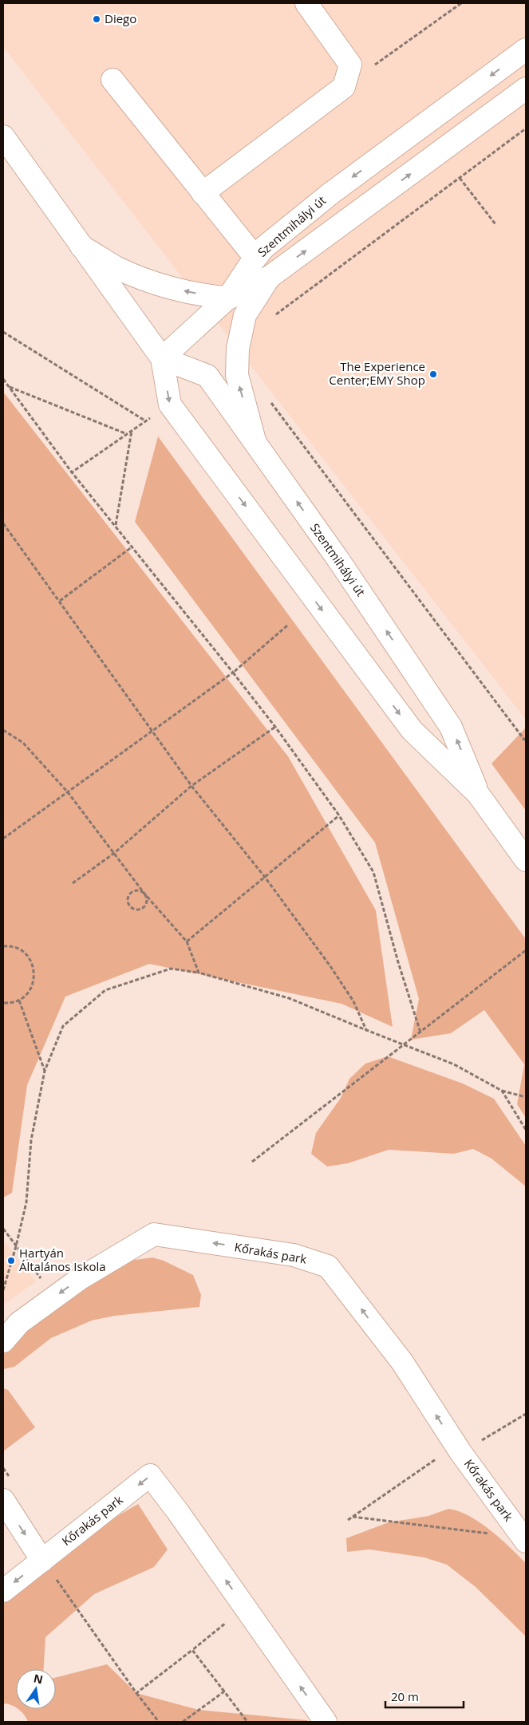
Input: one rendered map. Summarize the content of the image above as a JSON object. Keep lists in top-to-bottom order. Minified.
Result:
{"streets":{"main road":["Szentmihályi út","Kőrakás park"]},"places":["Diego","The Experience Center;EMY Shop","Hartyán Általános Iskola"],"scale_bar":"20 m","north":"top"}
